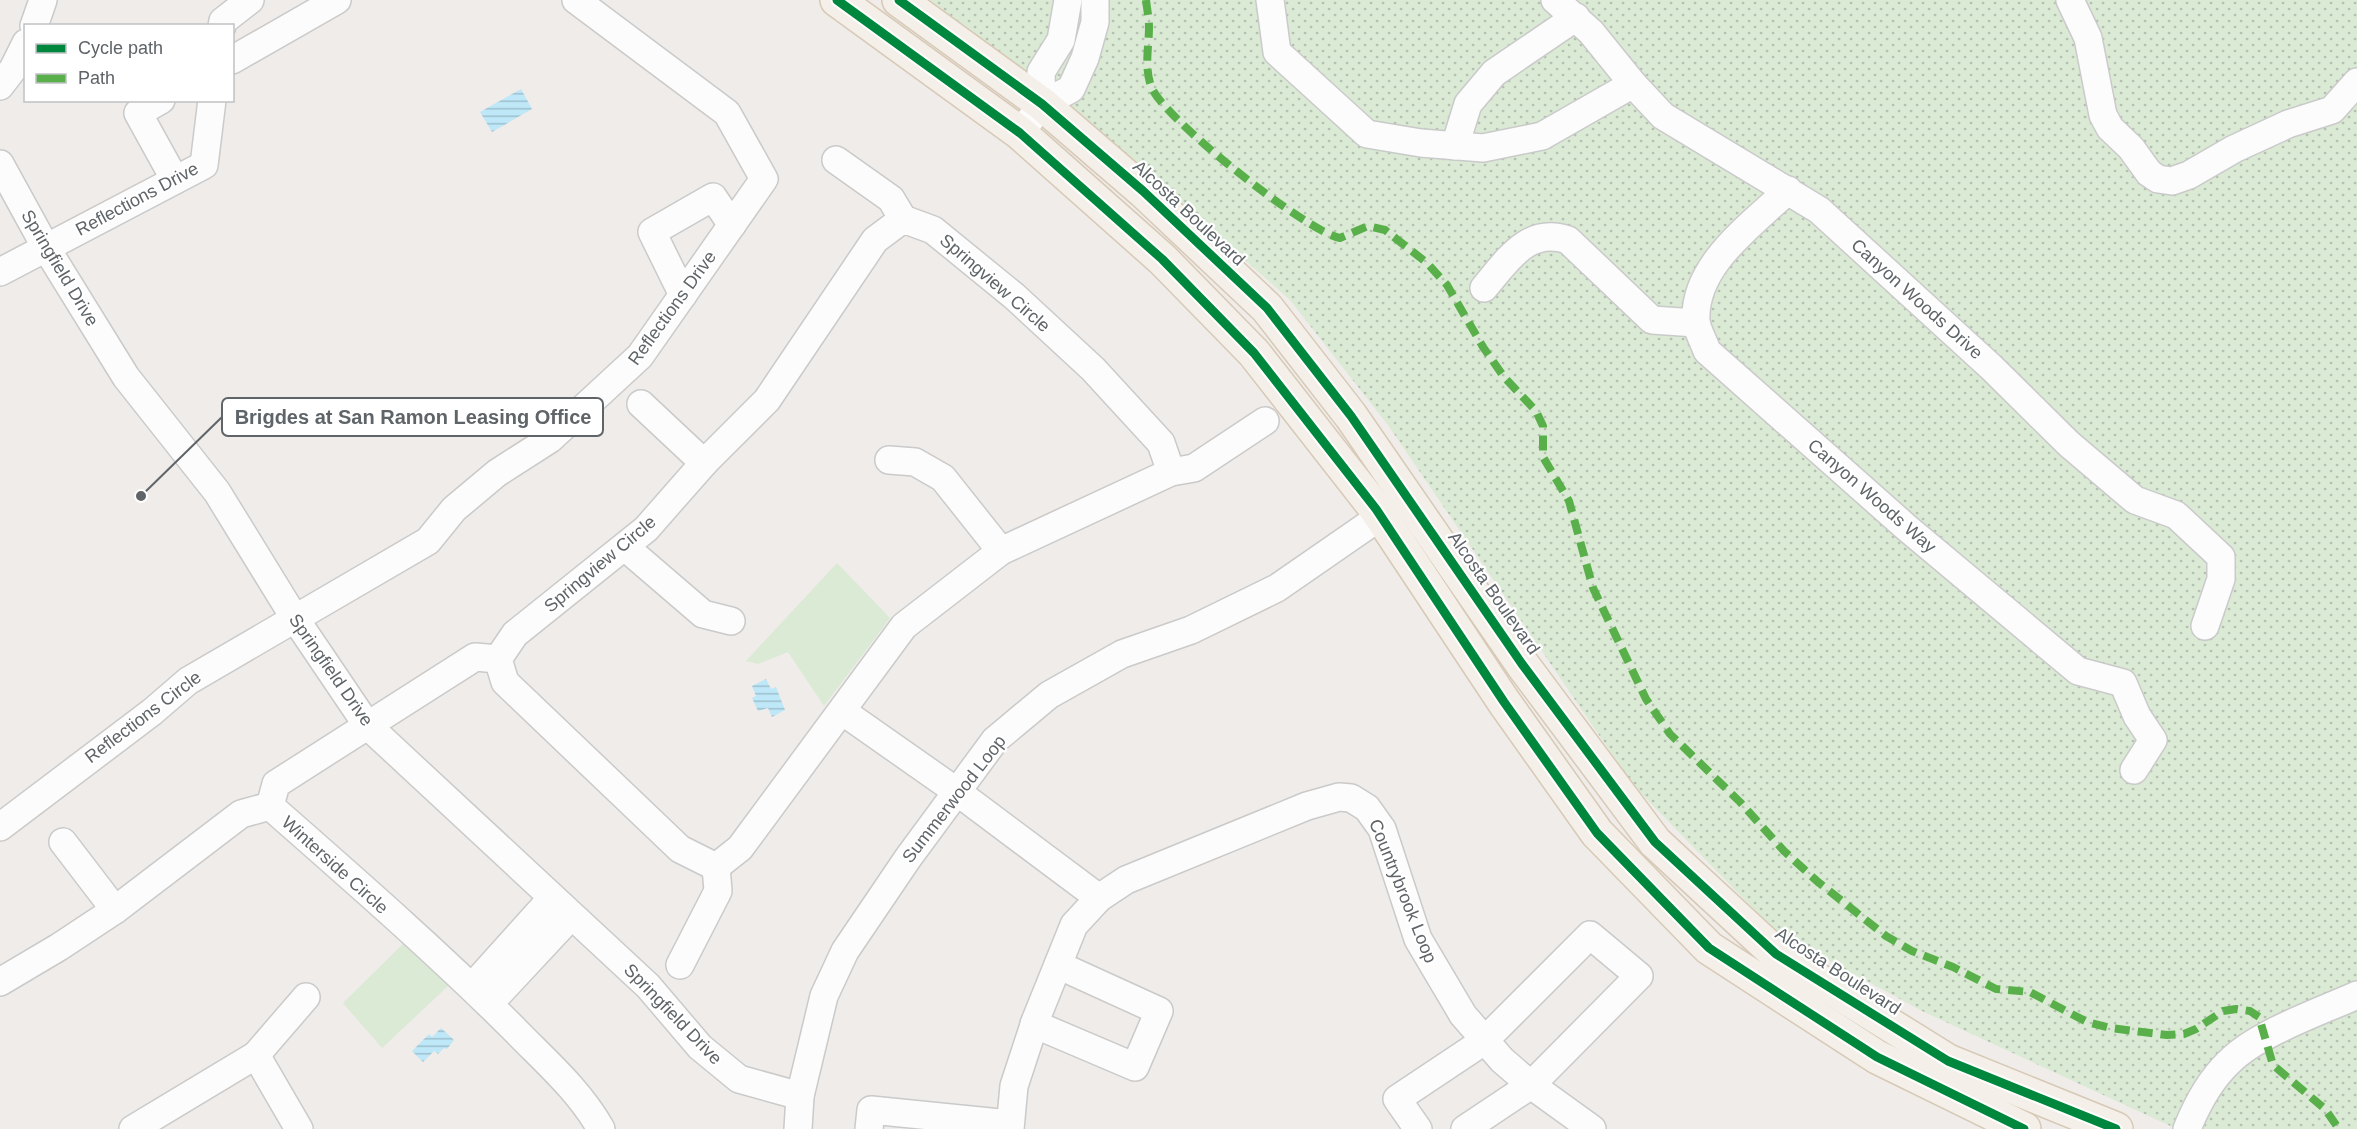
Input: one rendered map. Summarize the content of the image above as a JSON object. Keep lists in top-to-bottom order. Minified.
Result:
{"streets":{"main road":["Alcosta Boulevard"],"street":["Reflections Drive","Springfield Drive","Springview Circle","Canyon Woods Drive","Canyon Woods Way","Reflections Circle","Summerwood Loop","Winterside Circle","Countrybrook Loop"]},"crossings":[["Reflections Drive","Springfield Drive"],["Reflections Drive","Reflections Circle"],["Alcosta Boulevard","Summerwood Loop"],["Springfield Drive","Reflections Circle"],["Springfield Drive","Summerwood Loop"],["Canyon Woods Drive","Canyon Woods Way"]],"places":["Brigdes at San Ramon Leasing Office"],"legend":["Cycle path","Path"]}
